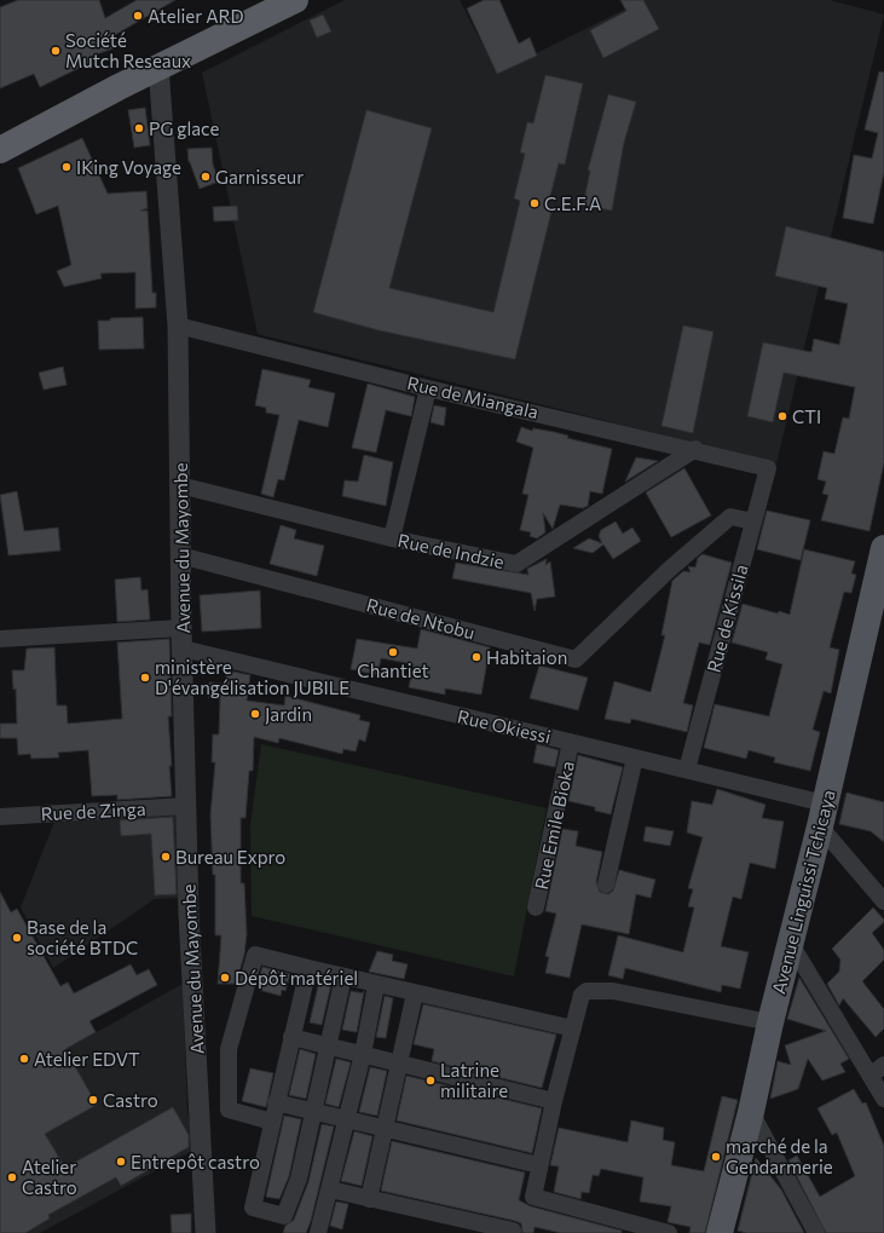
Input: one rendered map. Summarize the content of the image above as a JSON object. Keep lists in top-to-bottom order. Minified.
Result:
{"streets":{"main road":["Avenue Linguissi Tchicaya"],"street":["Rue de Miangala","Avenue du Mayombe","Rue de Indzie","Rue de Ntobu","Rue de Kissila","Rue Okiessi","Rue de Zinga","Rue Emile Bioka"]},"crossings":[["Rue de Miangala","Avenue du Mayombe"],["Rue de Miangala","Rue de Indzie"],["Rue de Miangala","Rue de Kissila"],["Avenue du Mayombe","Rue de Indzie"],["Avenue du Mayombe","Rue de Ntobu"],["Avenue du Mayombe","Rue Okiessi"],["Avenue du Mayombe","Rue de Zinga"],["Rue de Ntobu","Rue de Kissila"],["Rue de Kissila","Rue Okiessi"],["Rue Okiessi","Rue Emile Bioka"],["Rue Okiessi","Avenue Linguissi Tchicaya"]],"places":["Atelier ARD","Société Mutch Reseaux","PG glace","IKing Voyage","Garnisseur","C.E.F.A","CTI","Chantiet","Habitaion","ministère D'évangélisation JUBILE","Jardin","Bureau Expro","Base de la société BTDC","Dépôt matériel","Atelier EDVT","Latrine militaire","Castro","marché de la Gendarmerie","Entrepôt castro","Atelier Castro"]}
